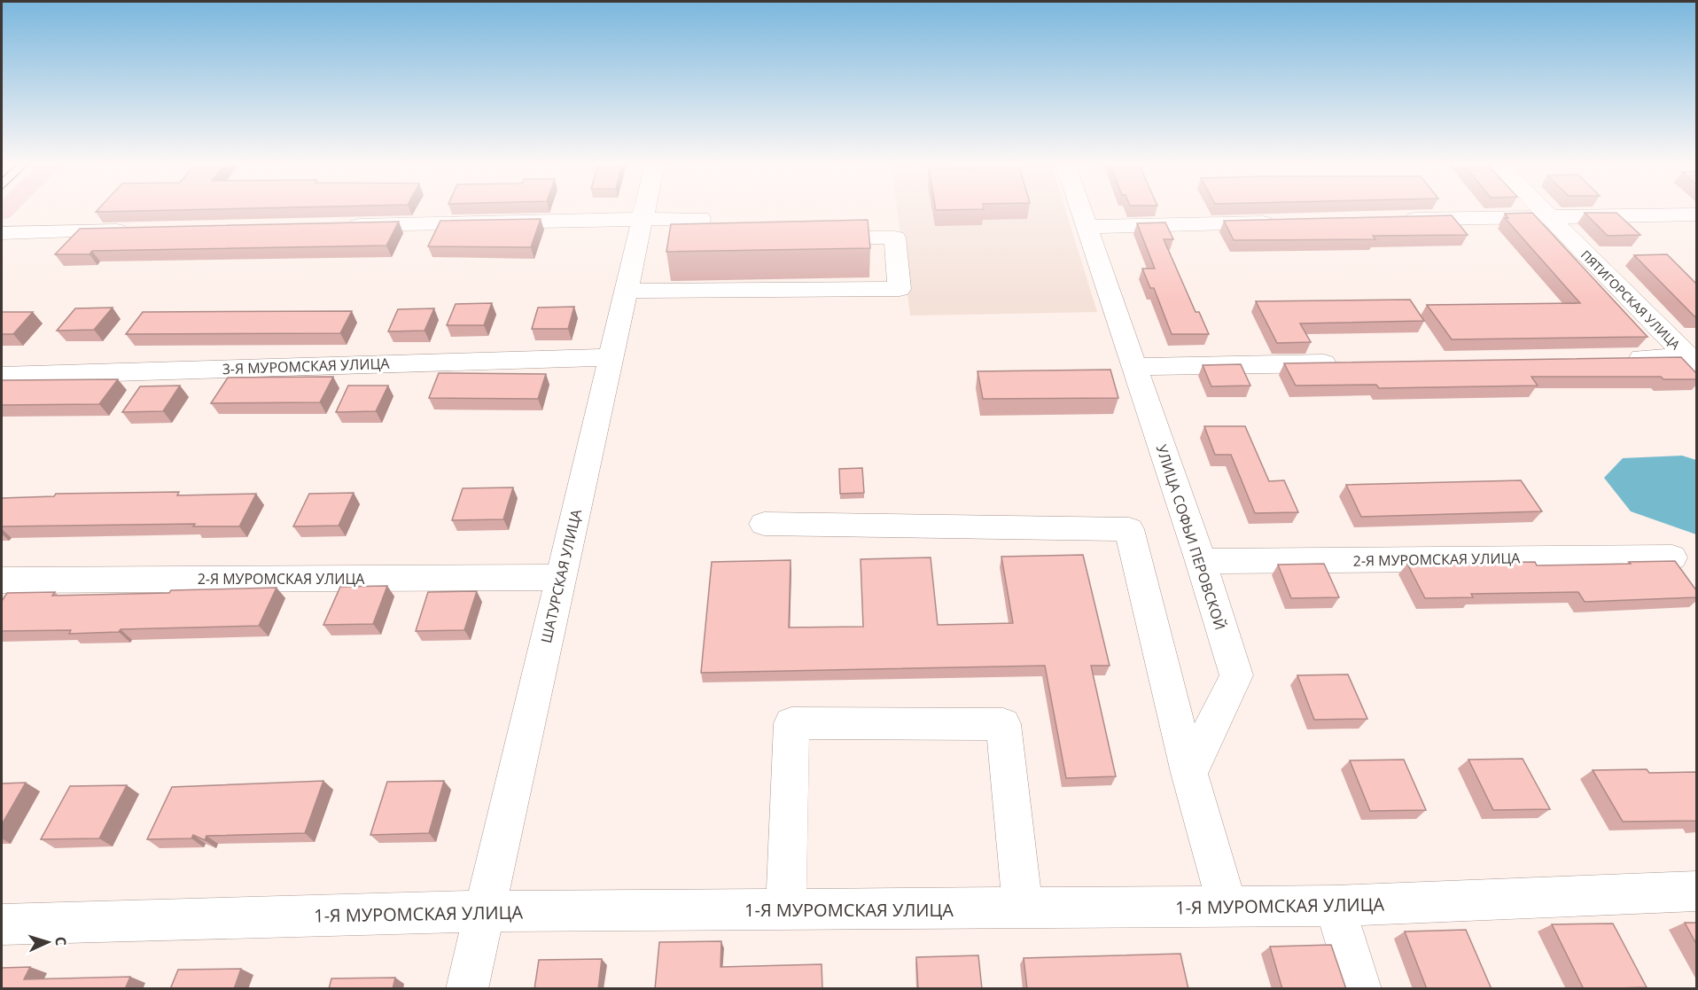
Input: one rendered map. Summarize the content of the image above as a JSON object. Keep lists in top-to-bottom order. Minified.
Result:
{"streets":{"street":["ПЯТИГОРСКАЯ УЛИЦА","3-Я МУРОМСКАЯ УЛИЦА","УЛИЦА СОФЬИ ПЕРОВСКОЙ","2-Я МУРОМСКАЯ УЛИЦА","ШАТУРСКАЯ УЛИЦА","1-Я МУРОМСКАЯ УЛИЦА"]},"crossings":[["3-Я МУРОМСКАЯ УЛИЦА","ШАТУРСКАЯ УЛИЦА"],["УЛИЦА СОФЬИ ПЕРОВСКОЙ","2-Я МУРОМСКАЯ УЛИЦА"],["2-Я МУРОМСКАЯ УЛИЦА","ШАТУРСКАЯ УЛИЦА"],["ШАТУРСКАЯ УЛИЦА","1-Я МУРОМСКАЯ УЛИЦА"]],"north":"right"}
